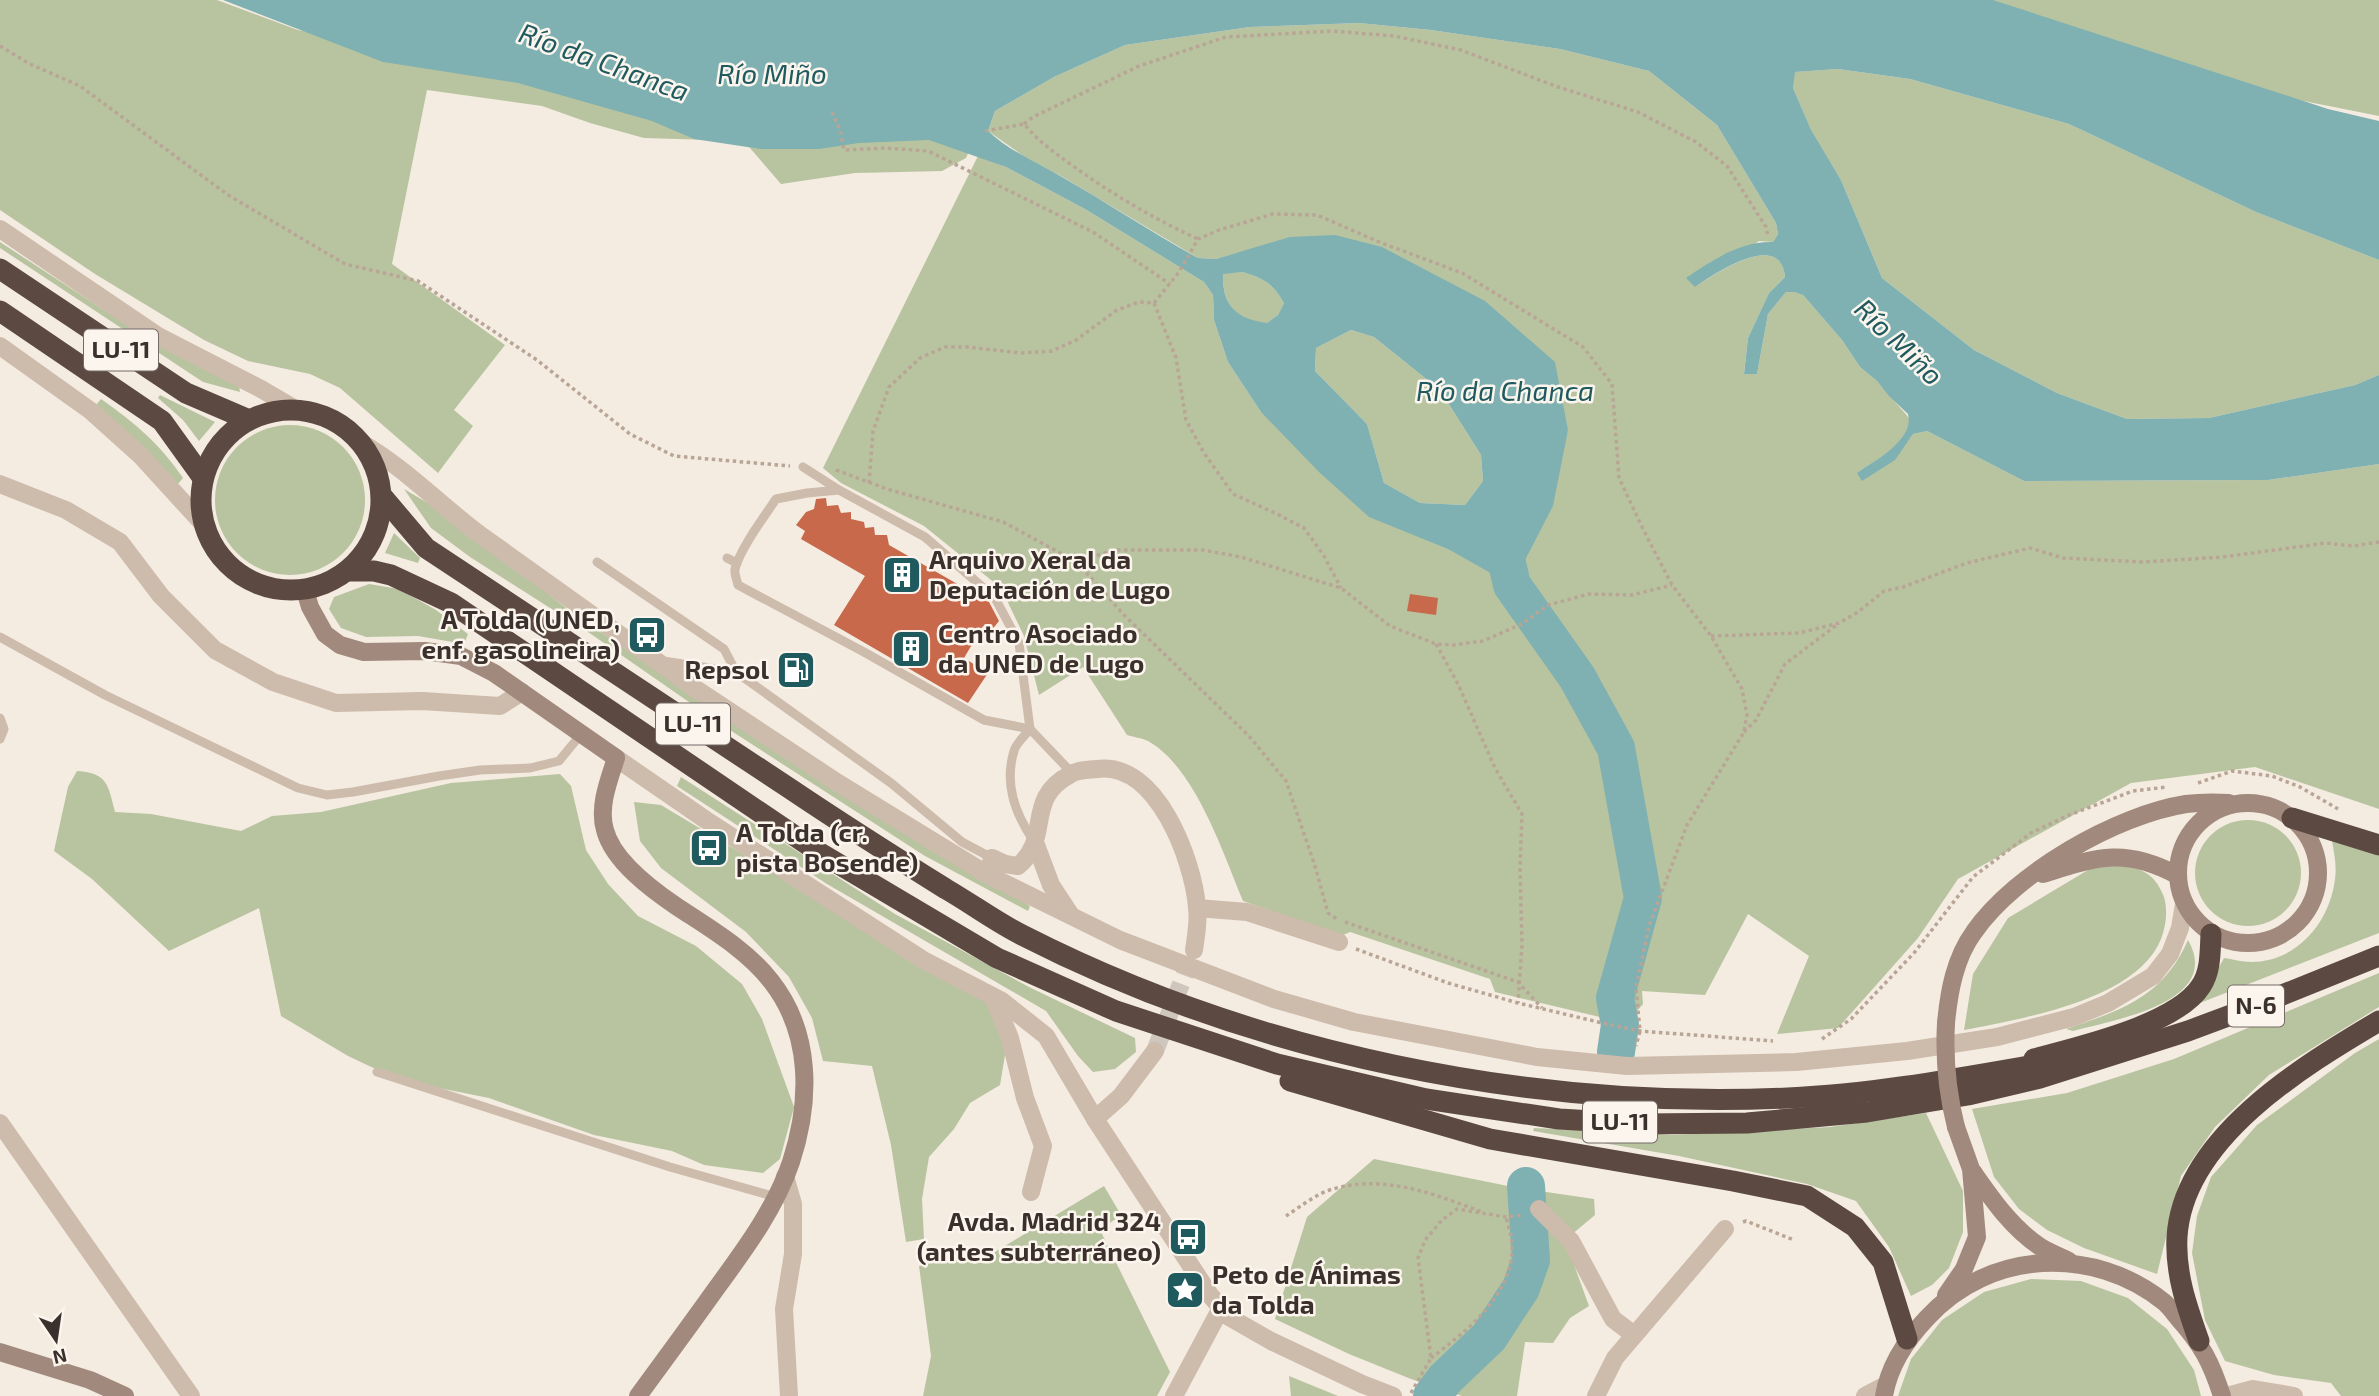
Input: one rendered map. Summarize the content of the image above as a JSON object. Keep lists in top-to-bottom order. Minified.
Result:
{"streets":{"highway":["LU-11","N-6"]},"crossings":[["LU-11","N-6"]],"water":["Río da Chanca","Río Miño"],"places":{"building":["Arquivo Xeral da Deputación de Lugo","Centro Asociado da UNED de Lugo"],"bus stop":["A Tolda (UNED, enf. gasolineira)","A Tolda (cr. pista Bosende)","Avda. Madrid 324 (antes subterráneo)"],"fuel station":["Repsol"],"place":["Peto de Ánimas da Tolda"]},"north":"bottom"}
